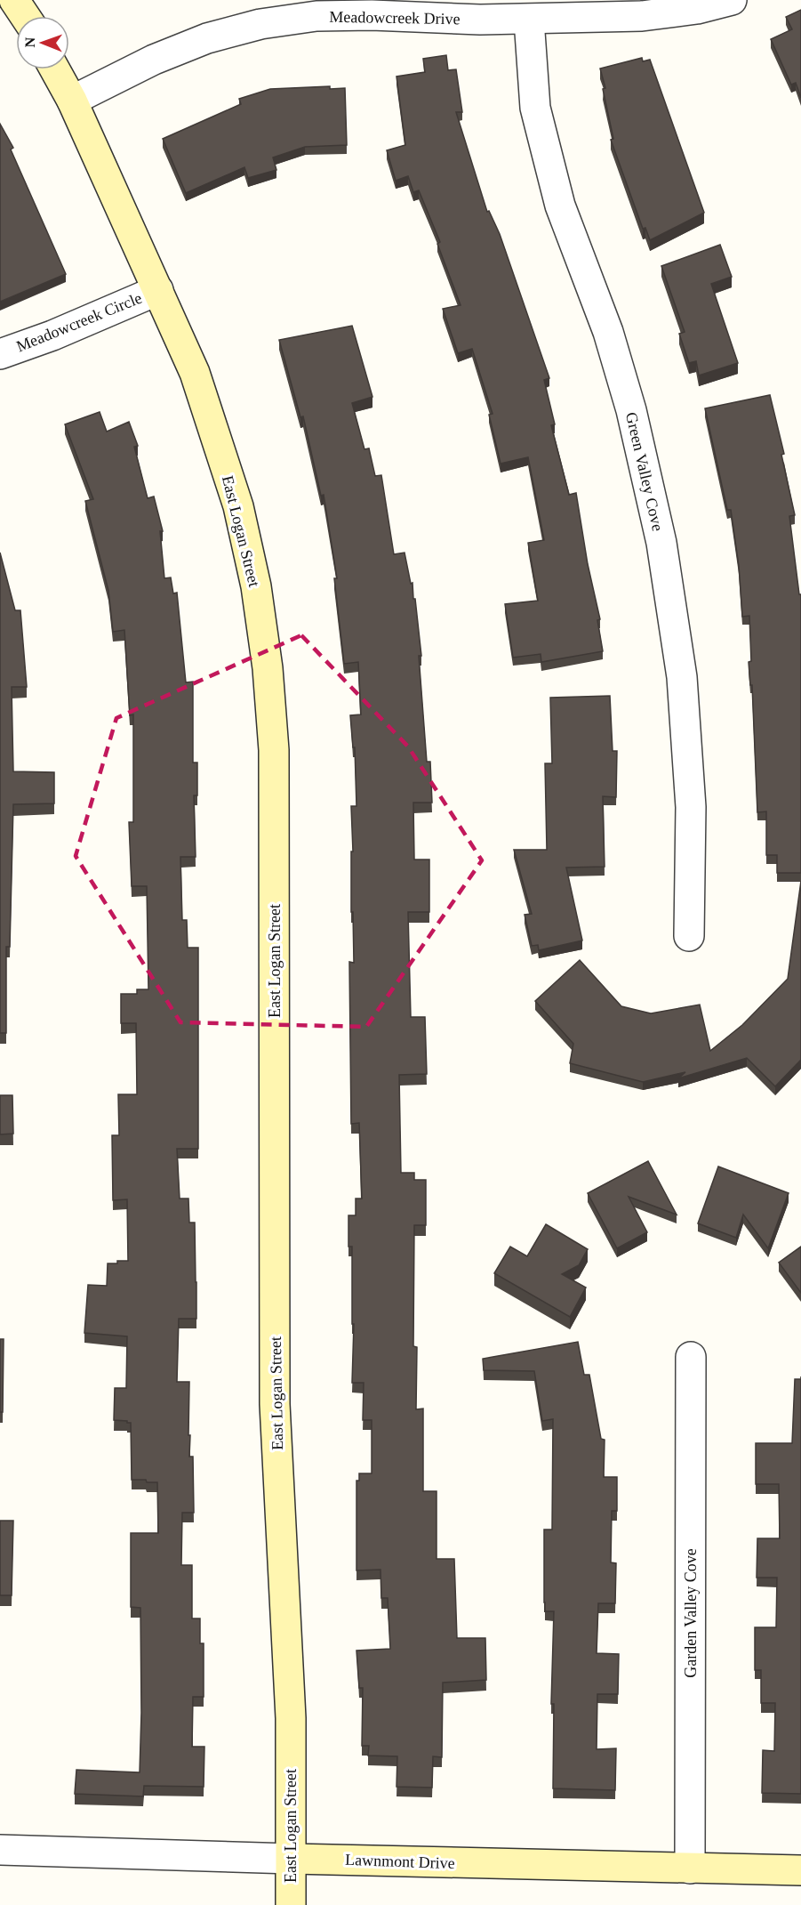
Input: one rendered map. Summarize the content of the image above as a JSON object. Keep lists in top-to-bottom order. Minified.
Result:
{"streets":{"street":["Meadowcreek Drive","Meadowcreek Circle","Green Valley Cove","East Logan Street","Garden Valley Cove","Lawnmont Drive"]},"crossings":[["Meadowcreek Drive","Green Valley Cove"],["Meadowcreek Drive","East Logan Street"],["Meadowcreek Circle","East Logan Street"],["East Logan Street","Lawnmont Drive"],["Garden Valley Cove","Lawnmont Drive"]],"north":"left"}
